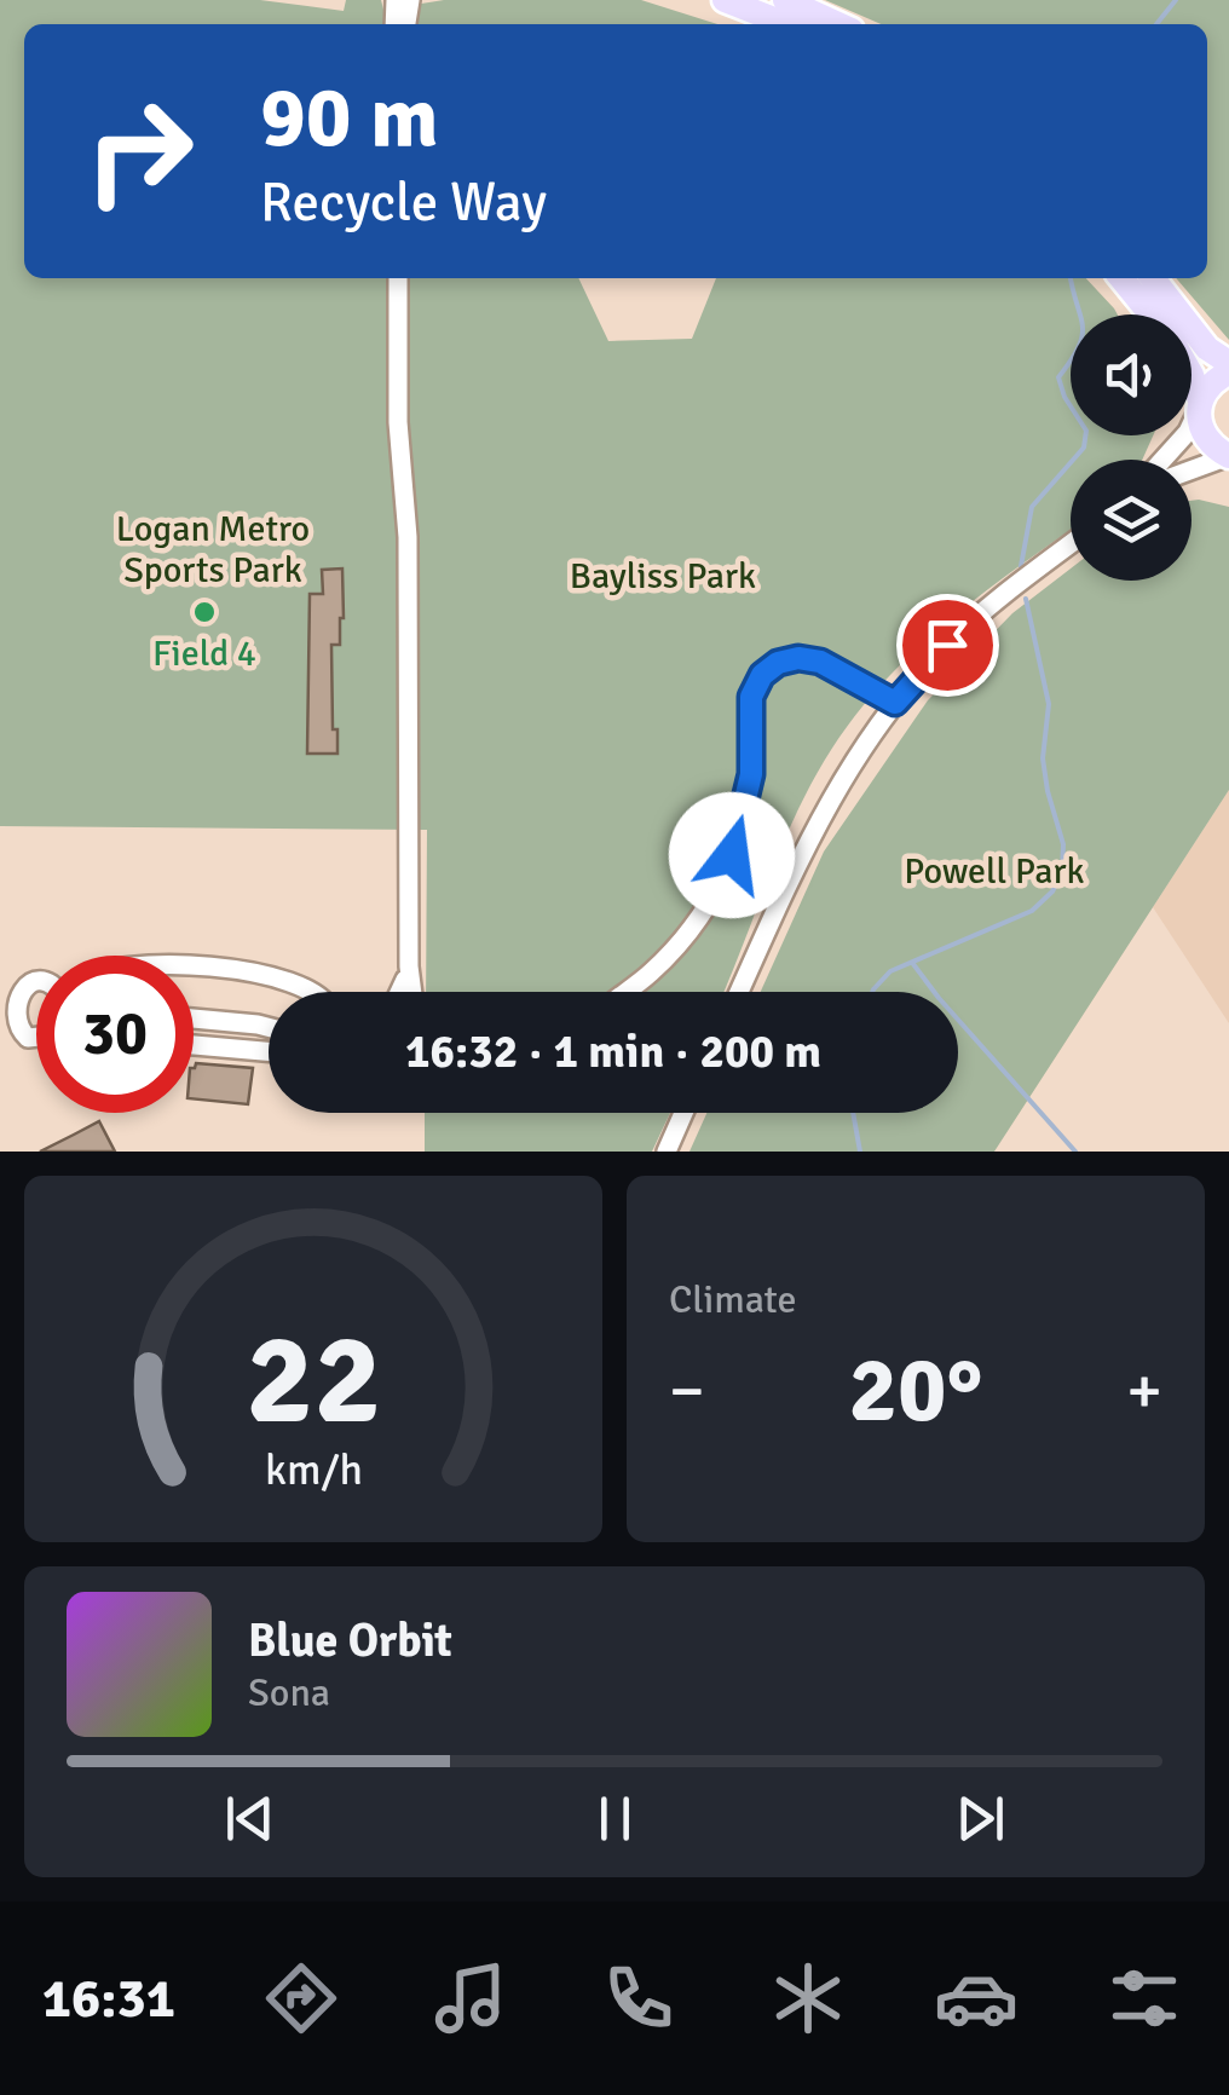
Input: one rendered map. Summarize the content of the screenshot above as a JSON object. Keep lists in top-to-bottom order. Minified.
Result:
{"parks":["Logan Metro Sports Park","Bayliss Park","Powell Park"],"places":["Field 4"],"page":{"turn":["90 m","Recycle Way"],"limit":"30","trip":"16:32 · 1 min · 200 m","tile":"Climate","heat":["−","20°","+"],"song":["Blue Orbit","Sona"],"tabs":"16:31","gauge":["22","km/h"]}}
